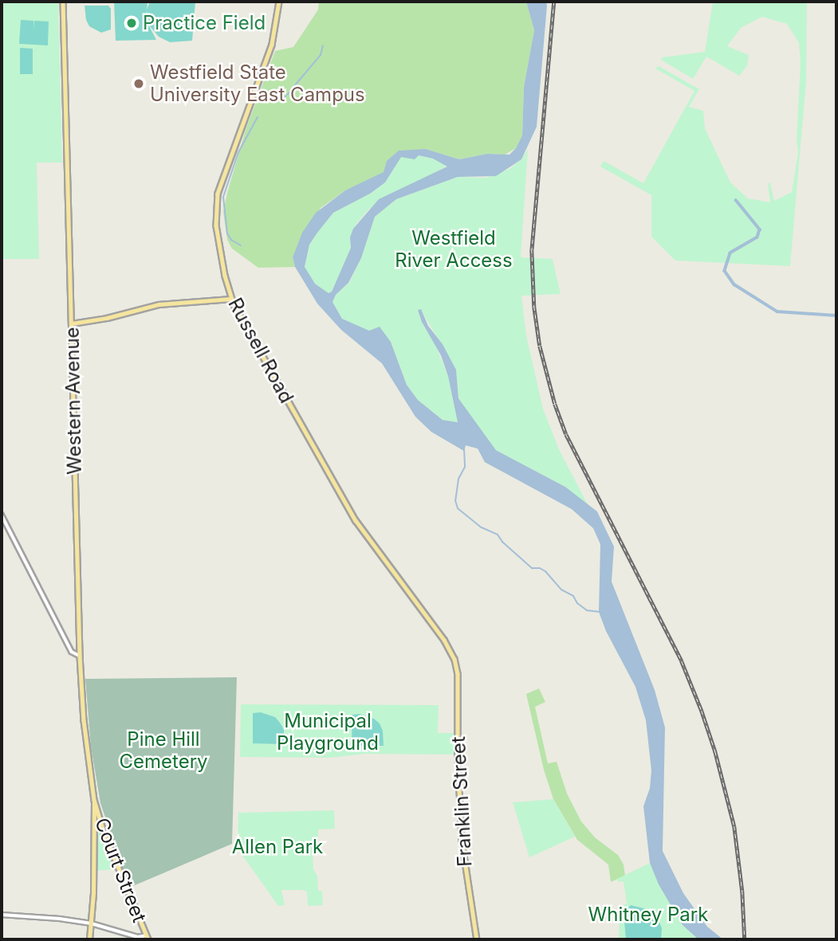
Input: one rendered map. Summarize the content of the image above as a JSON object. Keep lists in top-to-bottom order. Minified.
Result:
{"streets":{"main road":["Russell Road","Western Avenue","Franklin Street","Court Street"]},"crossings":[["Russell Road","Franklin Street"],["Western Avenue","Court Street"]],"parks":["Westfield River Access","Municipal Playground","Pine Hill Cemetery","Allen Park","Whitney Park"],"places":["Practice Field","Westfield State University East Campus"]}
